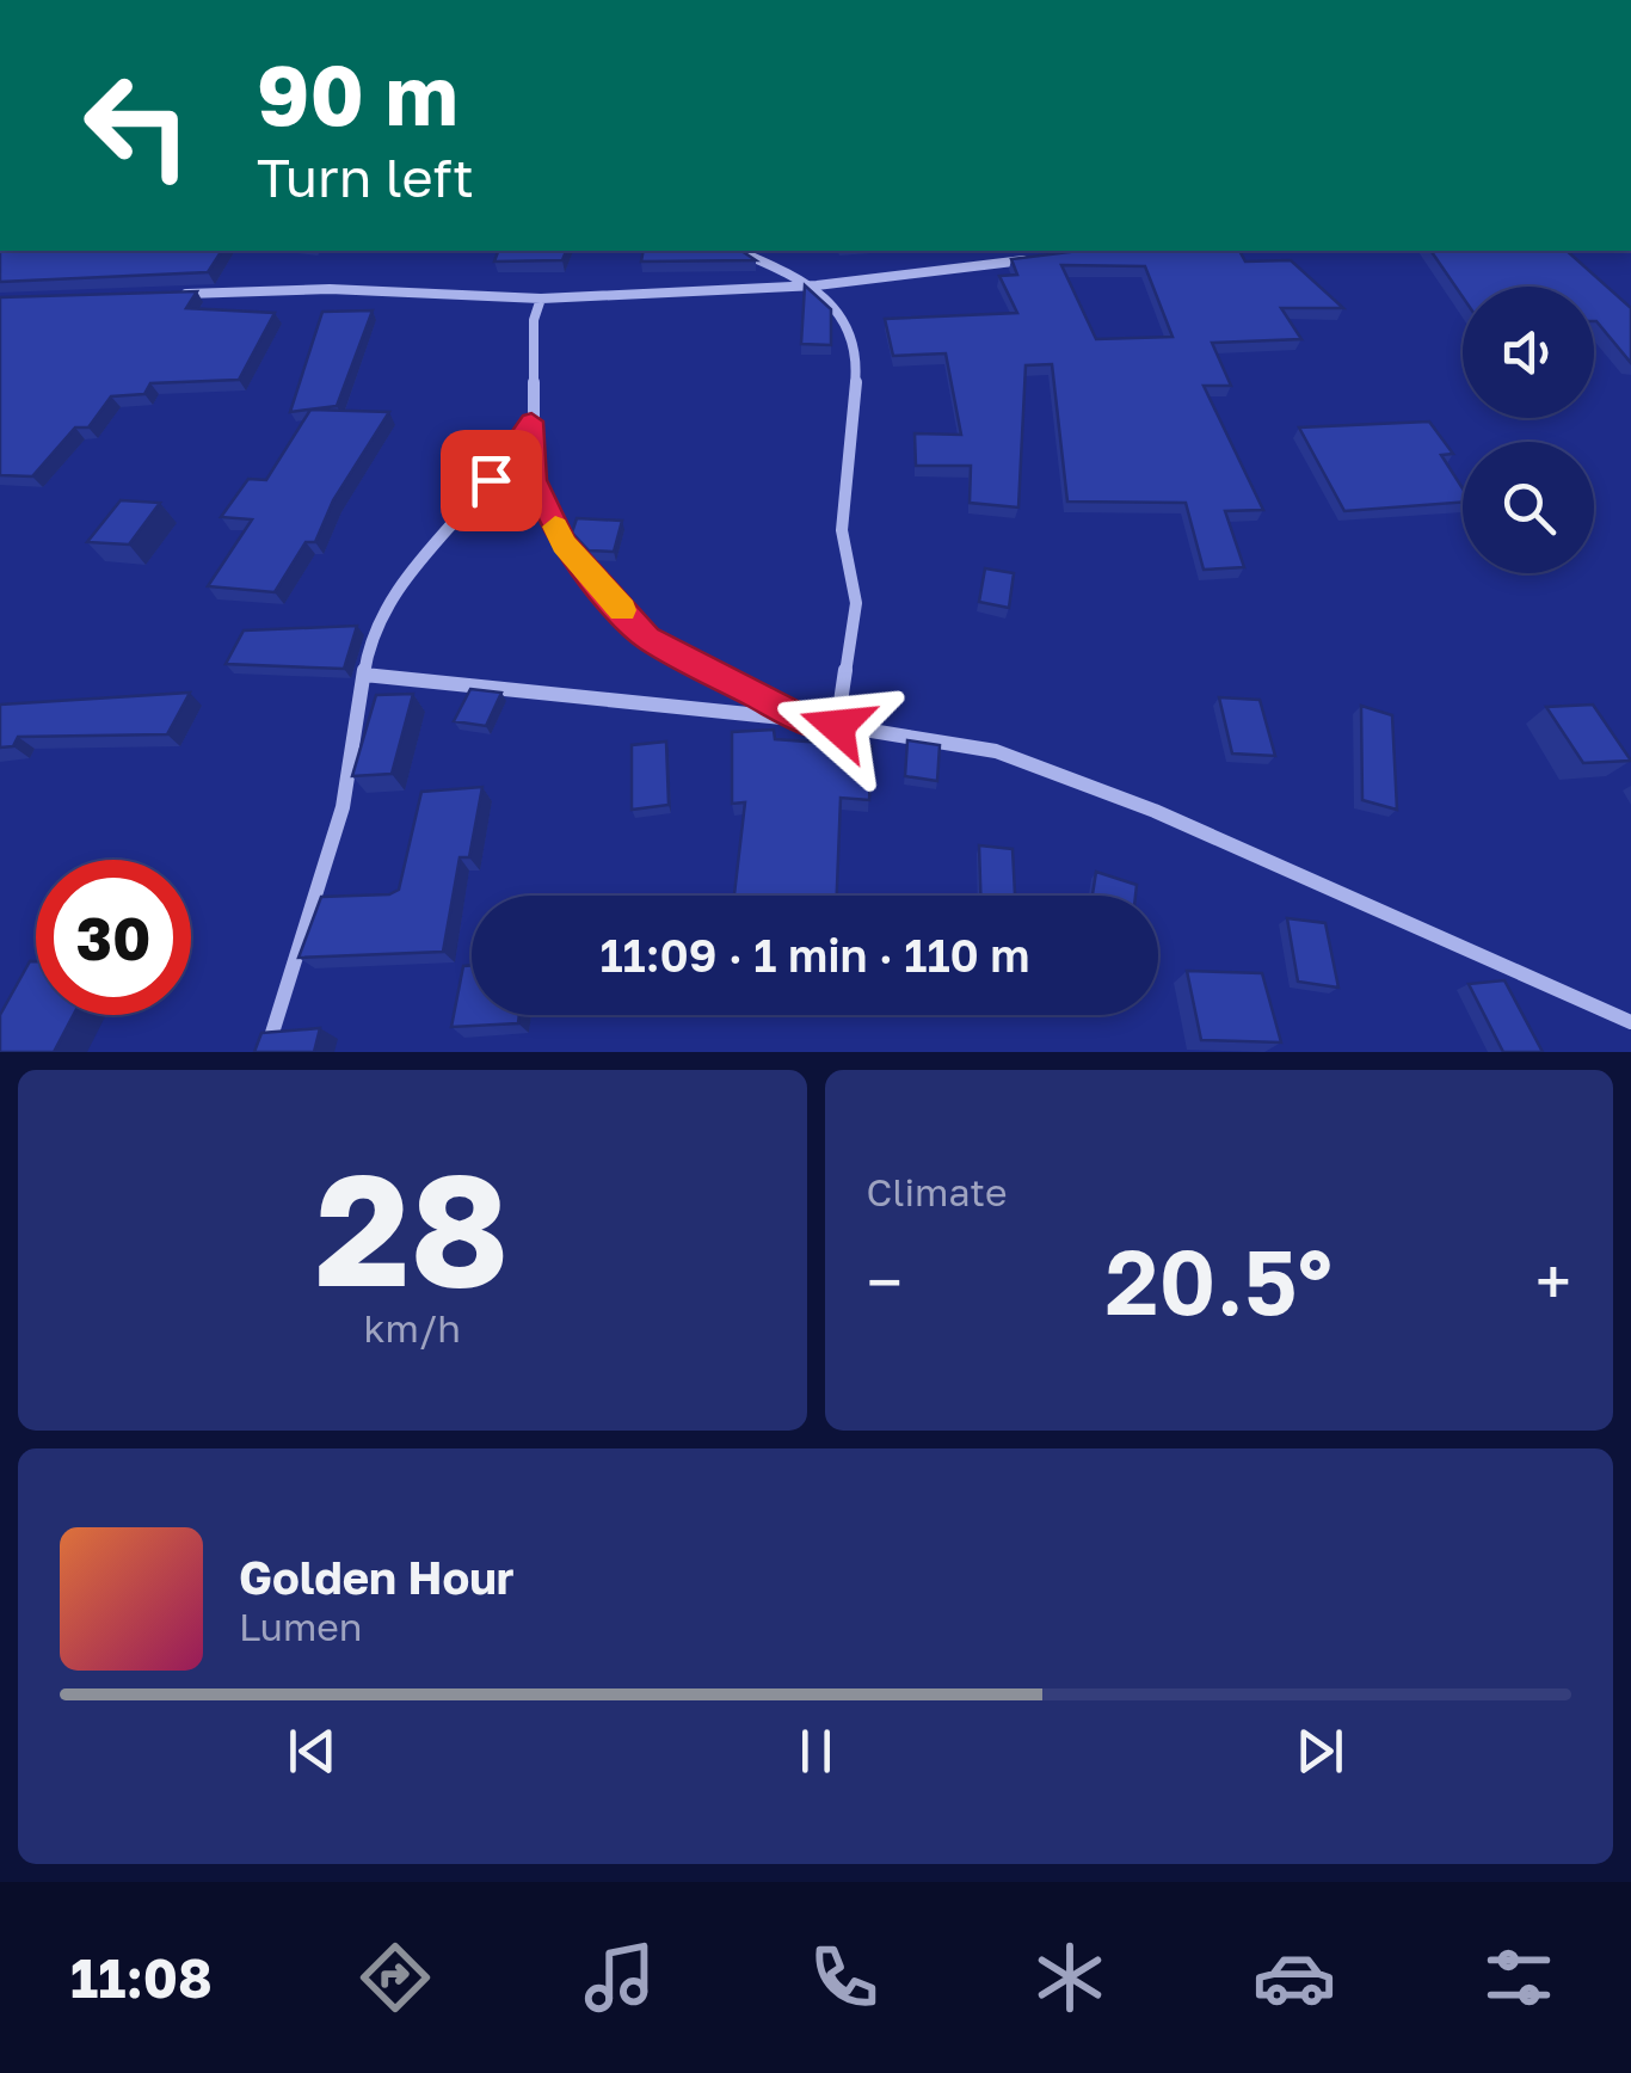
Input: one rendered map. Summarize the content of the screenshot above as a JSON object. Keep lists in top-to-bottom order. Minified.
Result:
{"page":{"turn":["90 m","Turn left"],"limit":"30","trip":"11:09 · 1 min · 110 m","tile":[["28","km/h"],"Climate"],"heat":["−","20.5°","+"],"song":["Golden Hour","Lumen"],"tabs":"11:08"}}
